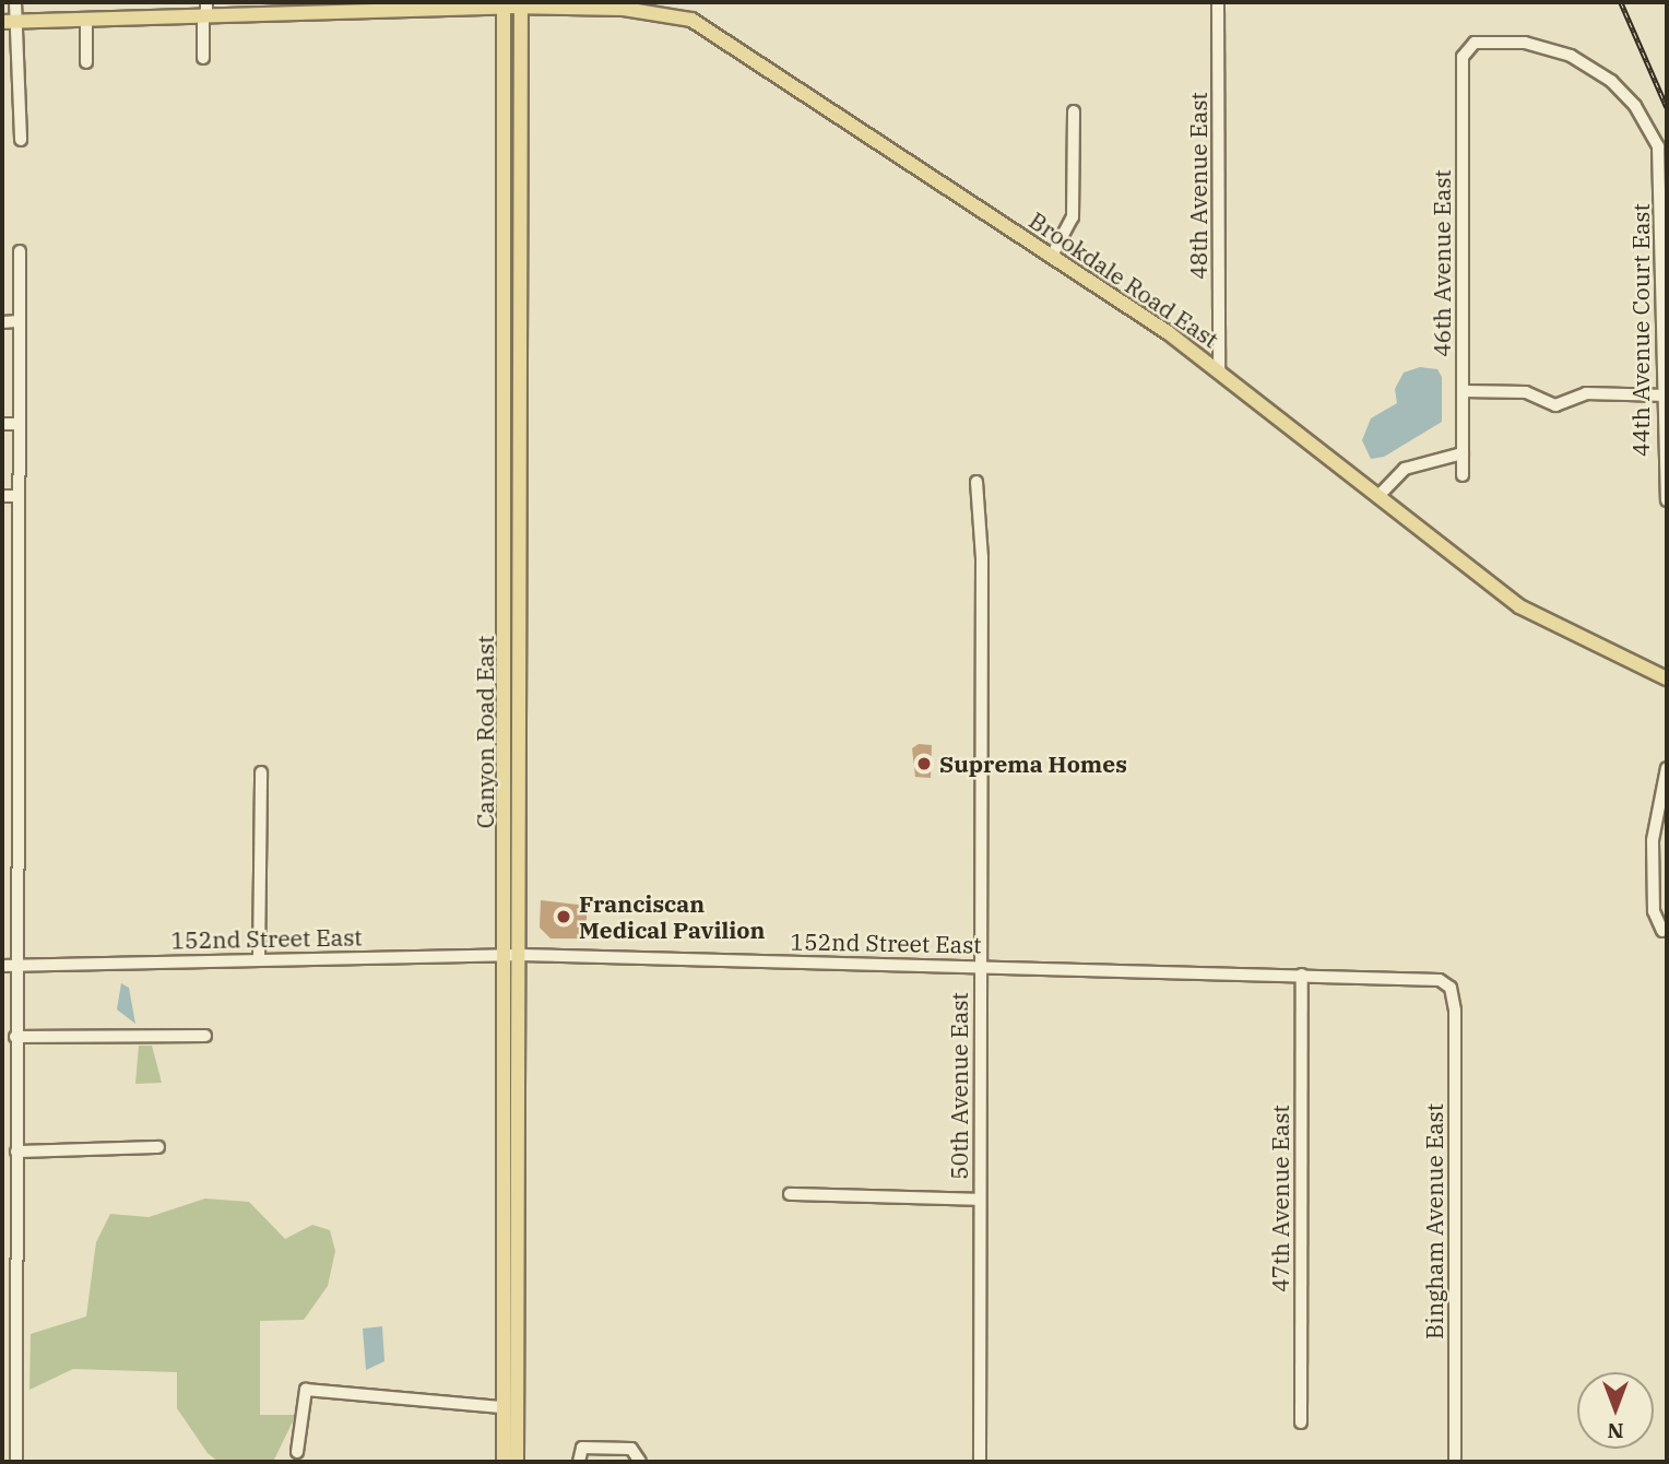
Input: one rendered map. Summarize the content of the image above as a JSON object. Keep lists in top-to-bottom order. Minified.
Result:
{"streets":{"main road":["Brookdale Road East","Canyon Road East"],"street":["48th Avenue East","46th Avenue East","44th Avenue Court East","152nd Street East","50th Avenue East","47th Avenue East","Bingham Avenue East"]},"crossings":[["48th Avenue East","Brookdale Road East"],["46th Avenue East","44th Avenue Court East"],["Brookdale Road East","Canyon Road East"],["Canyon Road East","152nd Street East"],["152nd Street East","50th Avenue East"],["152nd Street East","47th Avenue East"],["152nd Street East","Bingham Avenue East"]],"places":["Suprema Homes","Franciscan Medical Pavilion"],"north":"bottom"}
